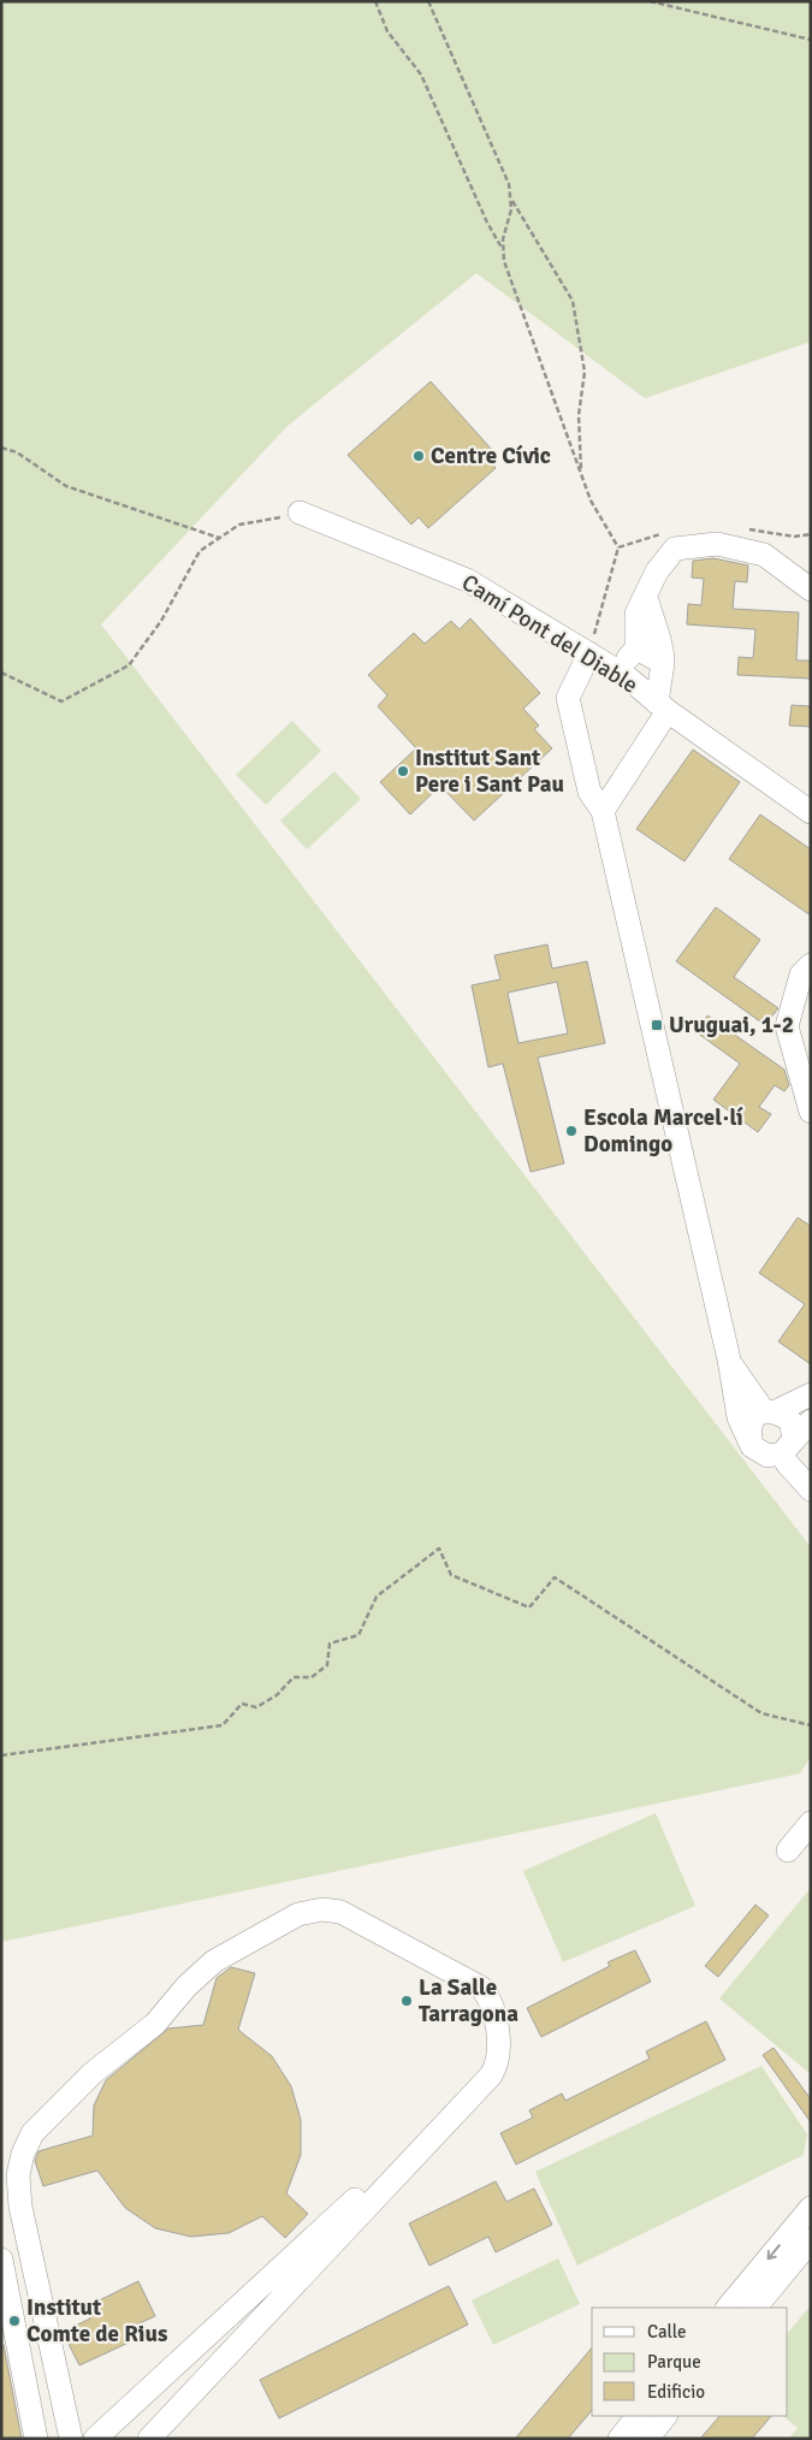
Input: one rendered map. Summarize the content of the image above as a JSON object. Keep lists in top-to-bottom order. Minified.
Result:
{"streets":{"street":["Camí Pont del Diable"]},"places":{"other":["Centre Cívic","Institut Sant Pere i Sant Pau","Escola Marcel·lí Domingo","La Salle Tarragona","Institut Comte de Rius"],"transit":["Uruguai, 1-2"]},"legend":["Calle","Parque","Edificio"]}
